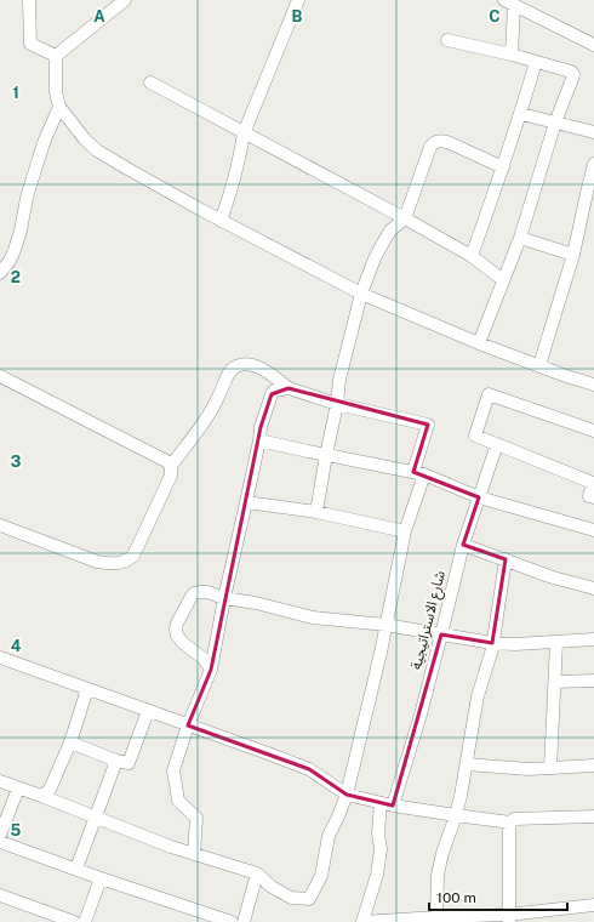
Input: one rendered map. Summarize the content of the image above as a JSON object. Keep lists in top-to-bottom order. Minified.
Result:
{"streets":{"street":["شارع الاستراتيجية"]},"scale_bar":"100 m","grid":{"columns":["A","B","C"],"rows":["1","2","3","4","5"]}}
